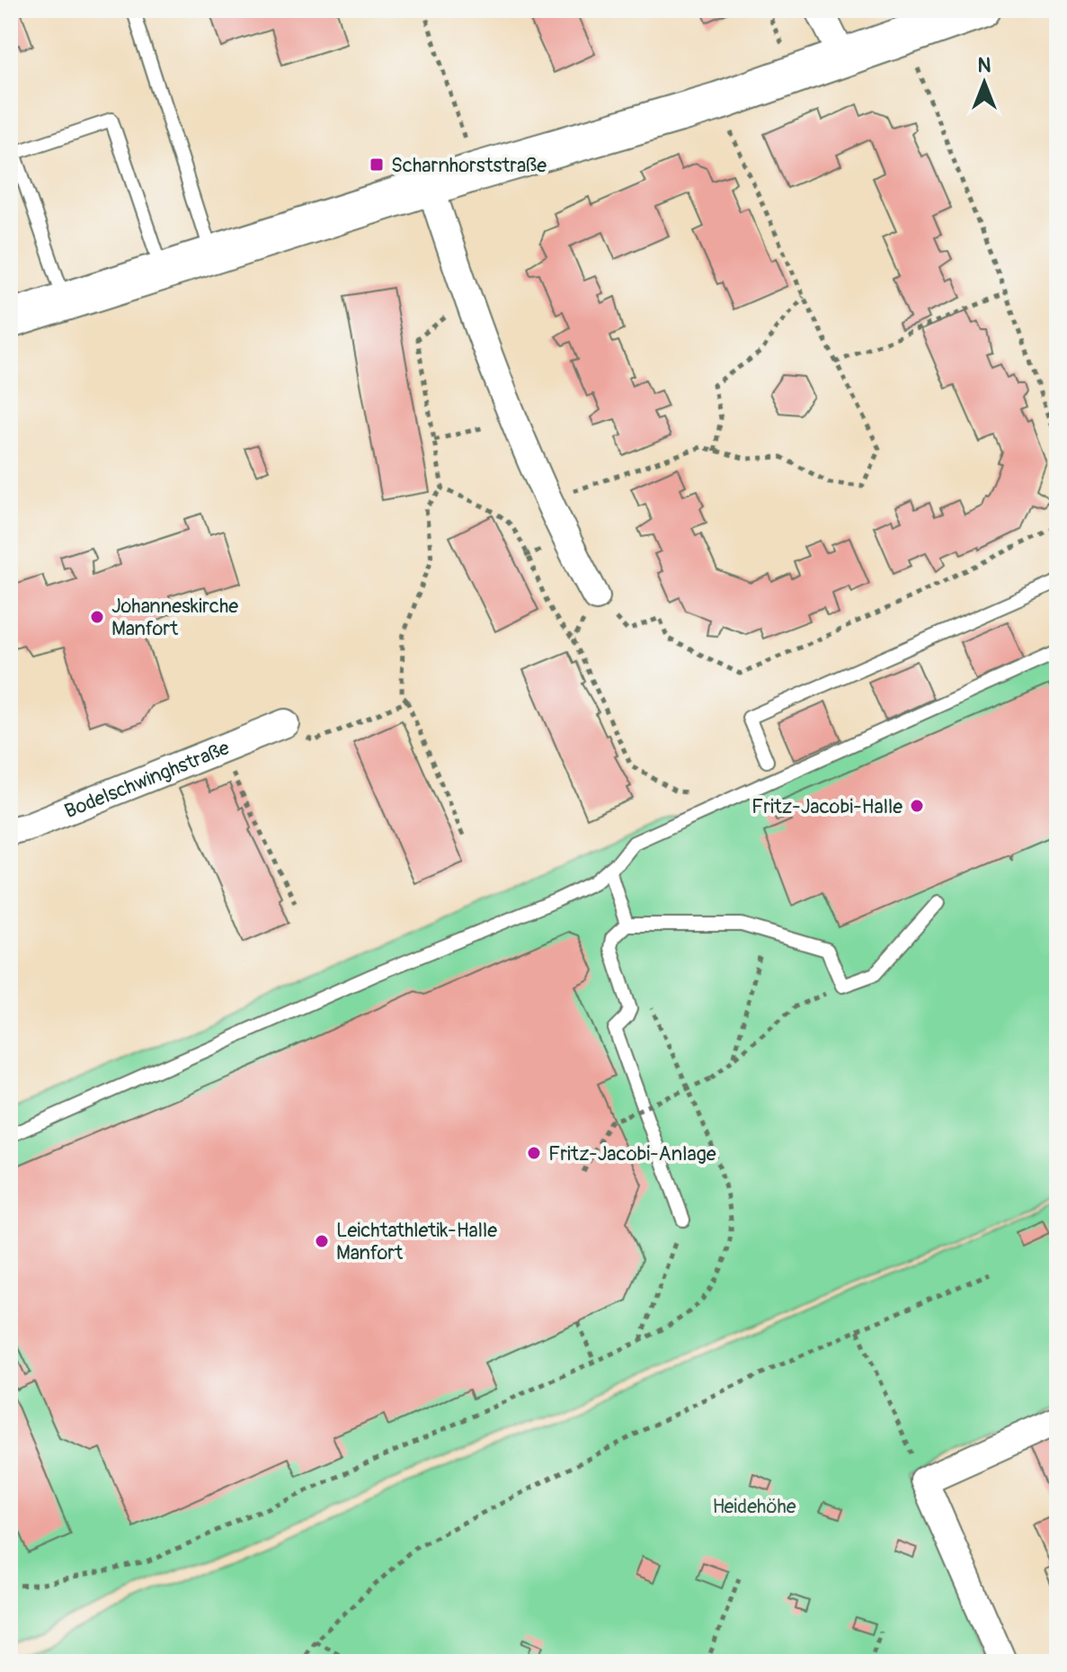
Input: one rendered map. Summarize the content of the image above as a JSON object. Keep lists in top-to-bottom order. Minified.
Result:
{"streets":{"street":["Bodelschwinghstraße"]},"parks":["Heidehöhe"],"places":{"transit":["Scharnhorststraße"],"other":["Johanneskirche Manfort","Fritz-Jacobi-Halle","Fritz-Jacobi-Anlage","Leichtathletik-Halle Manfort"]},"north":"top"}
